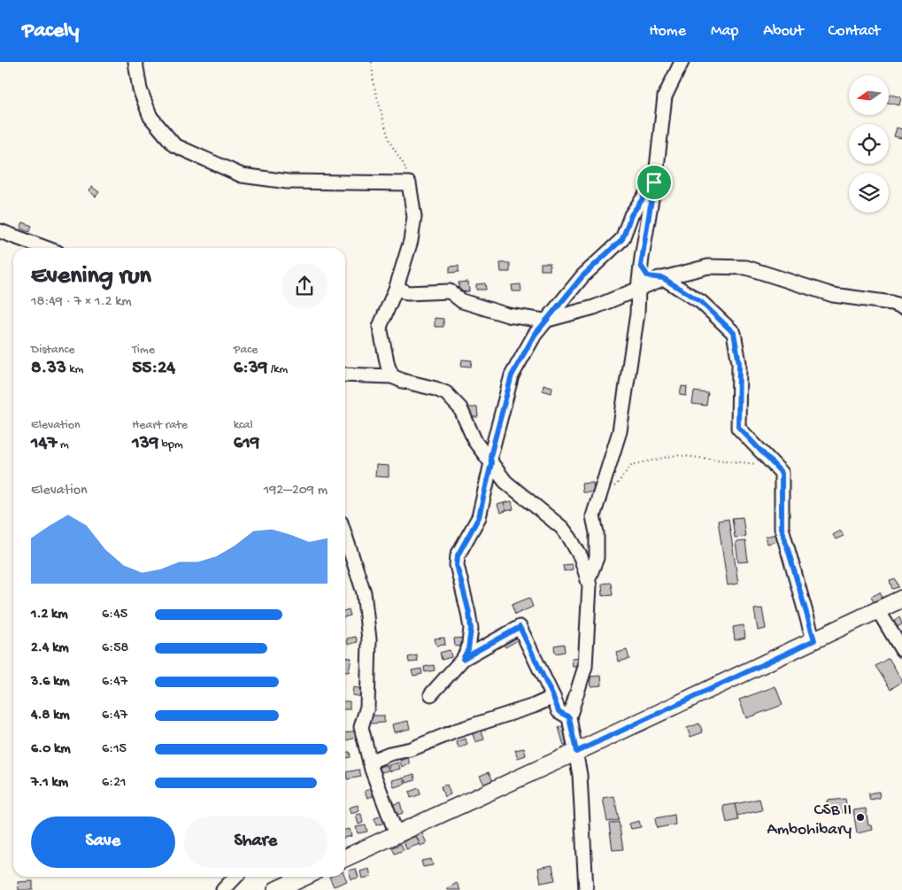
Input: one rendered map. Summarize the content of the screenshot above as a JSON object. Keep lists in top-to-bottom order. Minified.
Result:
{"places":["CSB II Ambohibary"],"north":"left","page":{"header":"Pacely","nav":["Home","Map","About","Contact"],"heading":["Evening run","18:49 · 7 × 1.2 km"],"stats":[["Distance","8.33 km"],["Time","55:24"],["Pace","6:39 /km"],["Elevation","147 m"],["Heart rate","139 bpm"],["kcal","619"]],"chart":["Elevation","192–209 m"],"list":[{"name":"1.2 km","note":"6:45"},{"name":"2.4 km","note":"6:58"},{"name":"3.6 km","note":"6:47"},{"name":"4.8 km","note":"6:47"},{"name":"6.0 km","note":"6:15"},{"name":"7.1 km","note":"6:21"}],"buttons":["Save","Share"]}}
